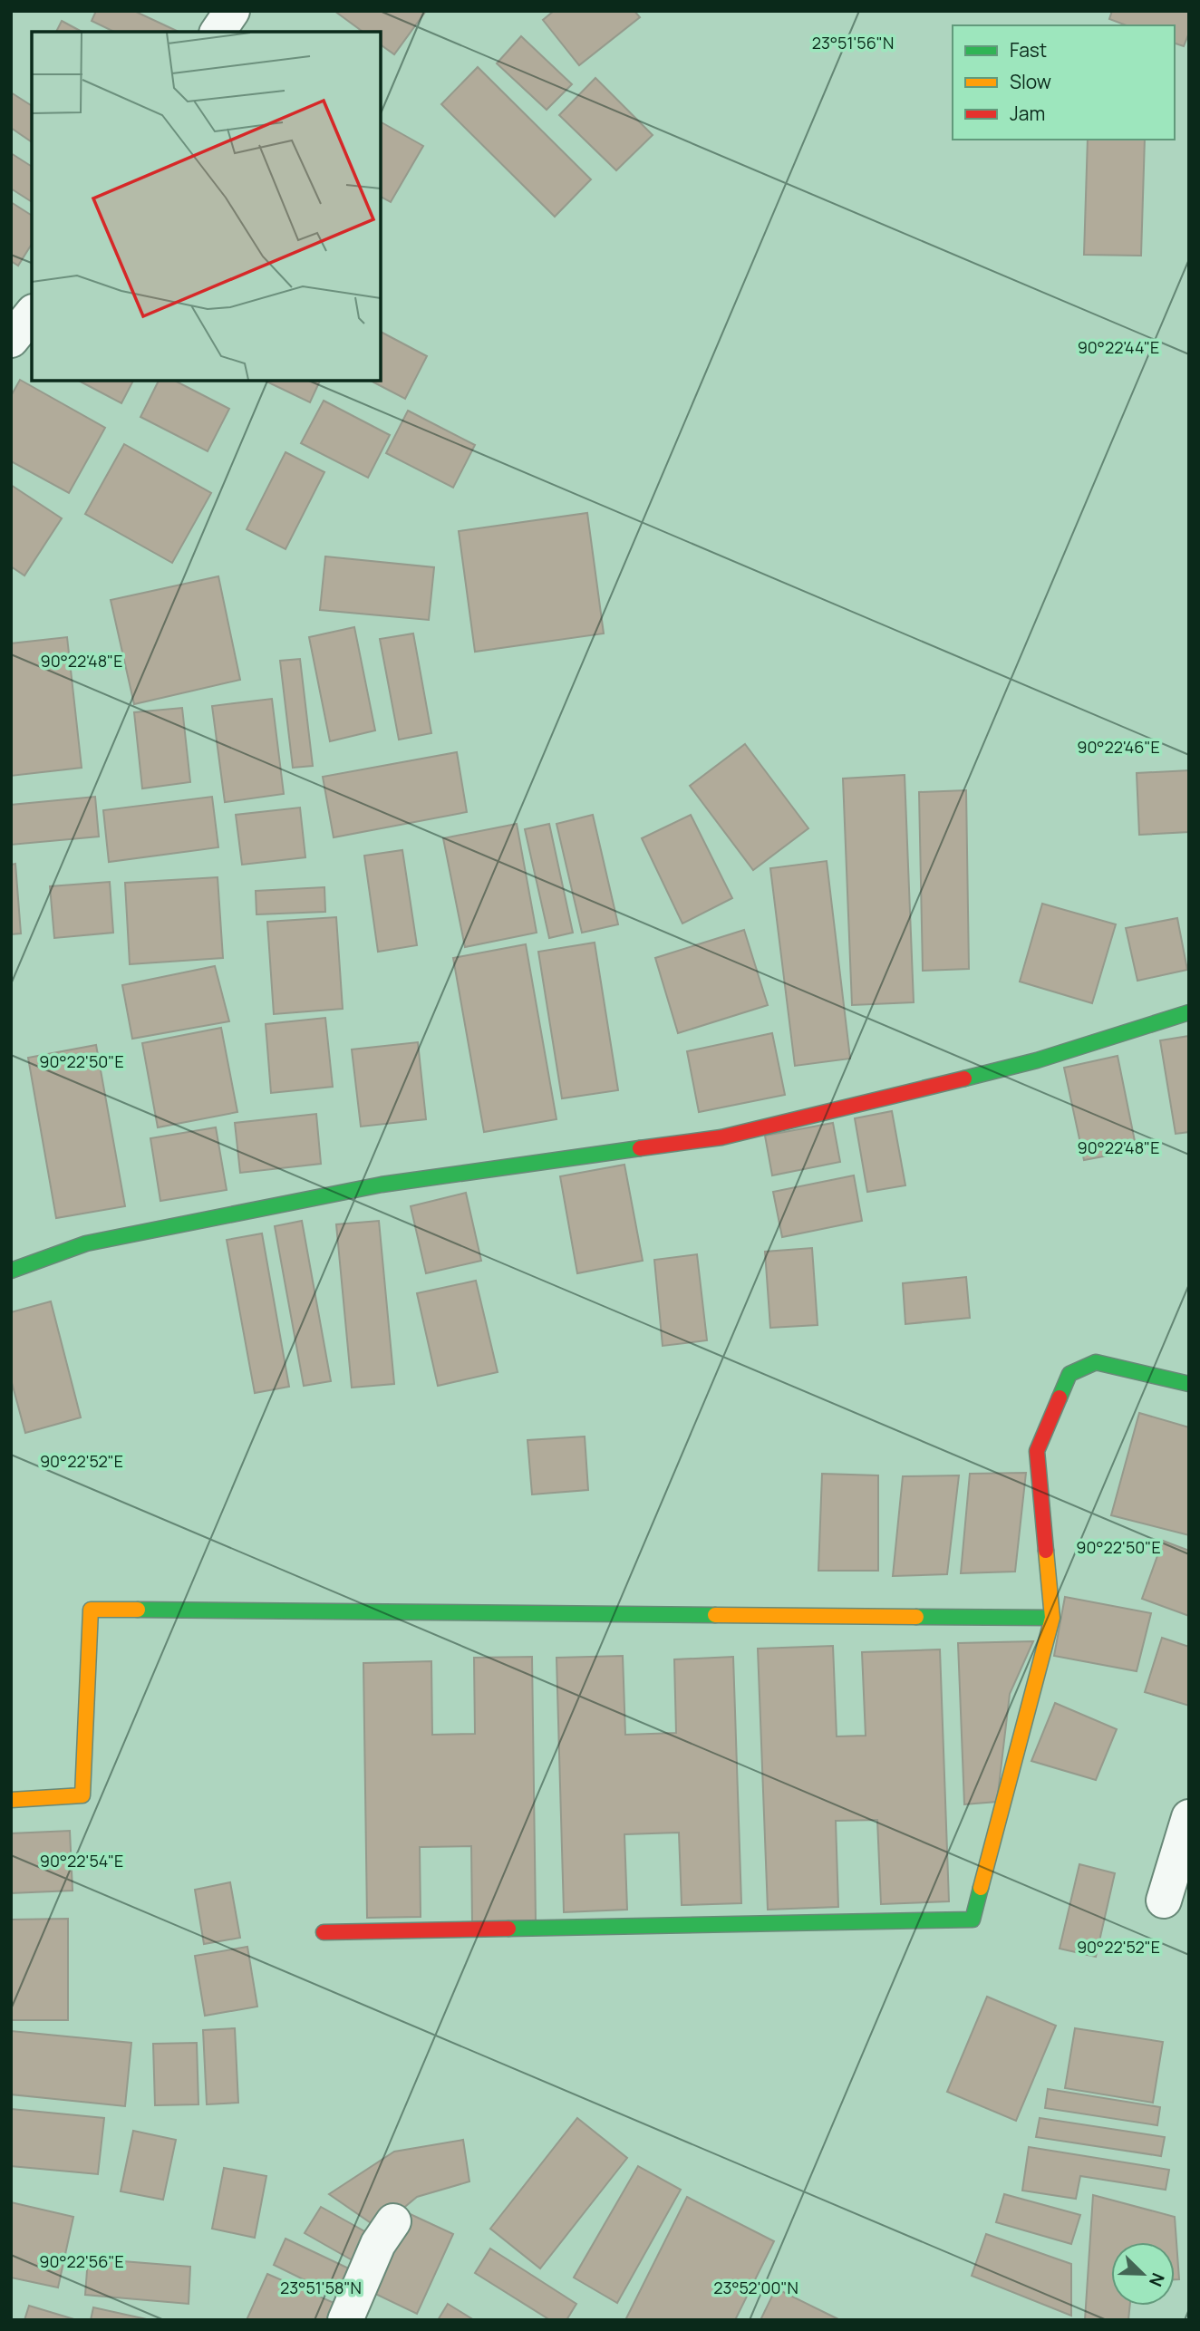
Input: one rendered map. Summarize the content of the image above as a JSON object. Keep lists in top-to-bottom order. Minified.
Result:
{"legend":["Fast","Slow","Jam"],"north":"bottom right","coordinates":["23°51'56\"N","90°22'44\"E","90°22'48\"E","90°22'46\"E","90°22'50\"E","90°22'52\"E","90°22'54\"E","90°22'56\"E","23°51'58\"N","23°52'00\"N"]}
